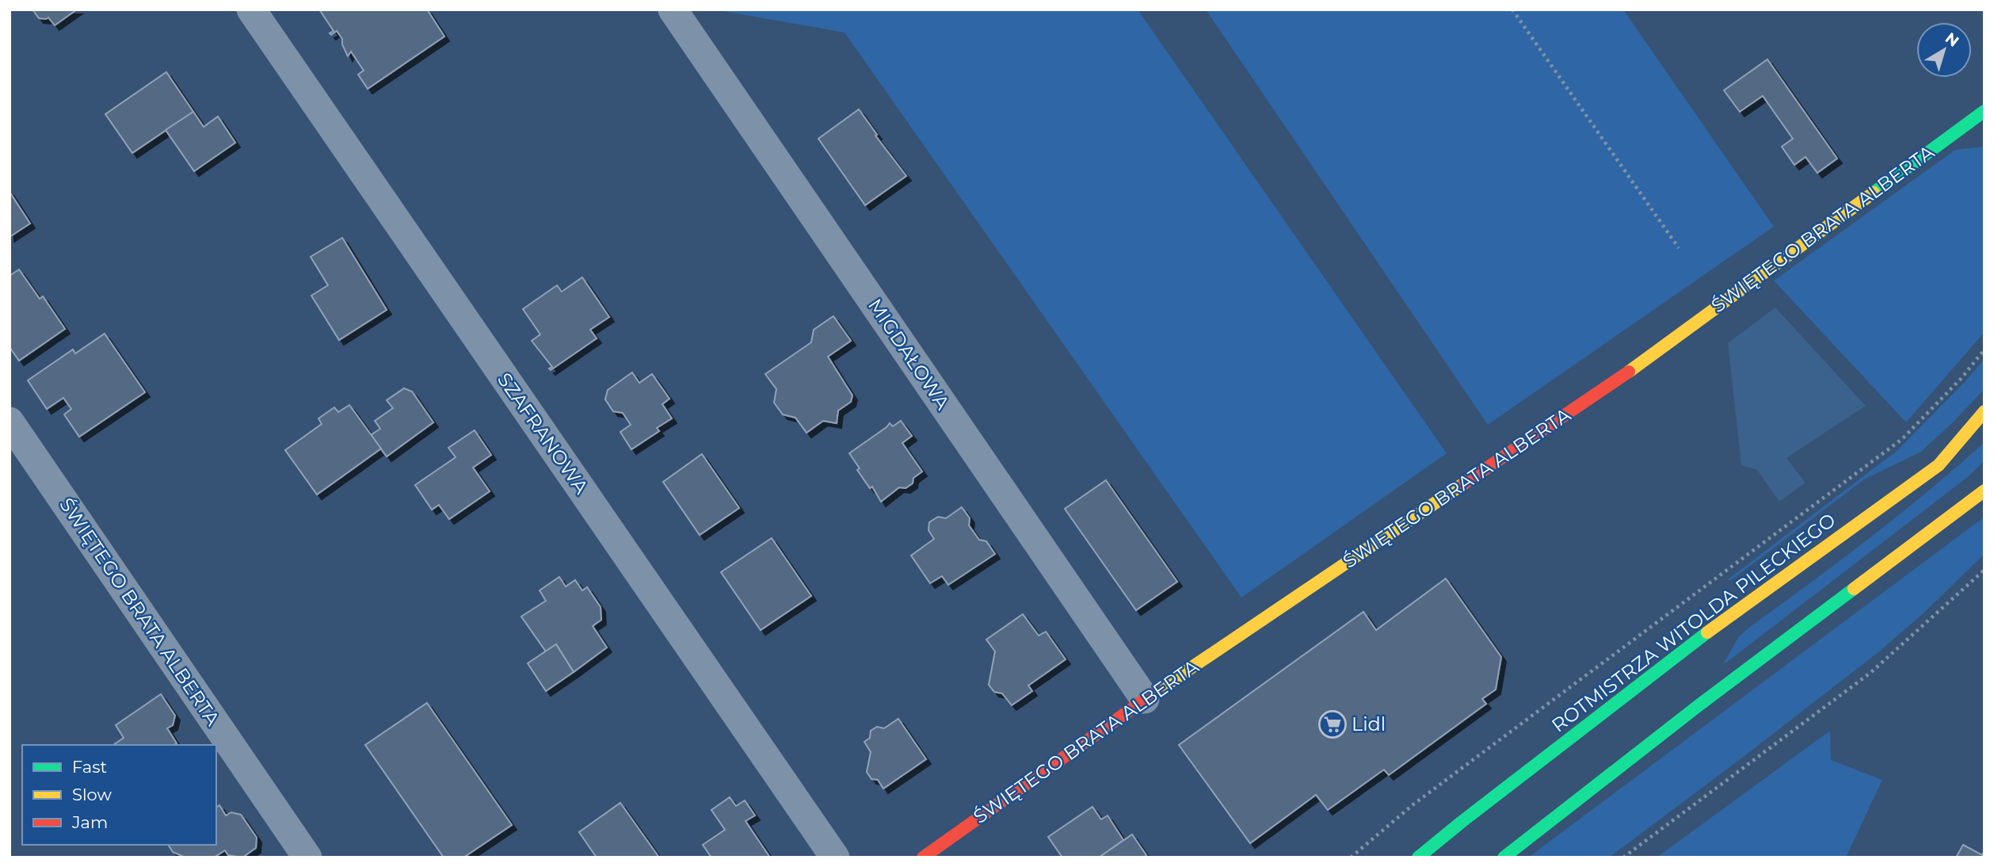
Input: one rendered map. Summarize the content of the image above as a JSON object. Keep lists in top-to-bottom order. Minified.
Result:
{"streets":{"main road":["ŚWIĘTEGO BRATA ALBERTA","ROTMISTRZA WITOLDA PILECKIEGO"],"street":["MIGDAŁOWA","SZAFRANOWA"]},"crossings":[["ŚWIĘTEGO BRATA ALBERTA","MIGDAŁOWA"]],"places":{"supermarket":["Lidl"]},"legend":["Fast","Slow","Jam"],"north":"top right"}
